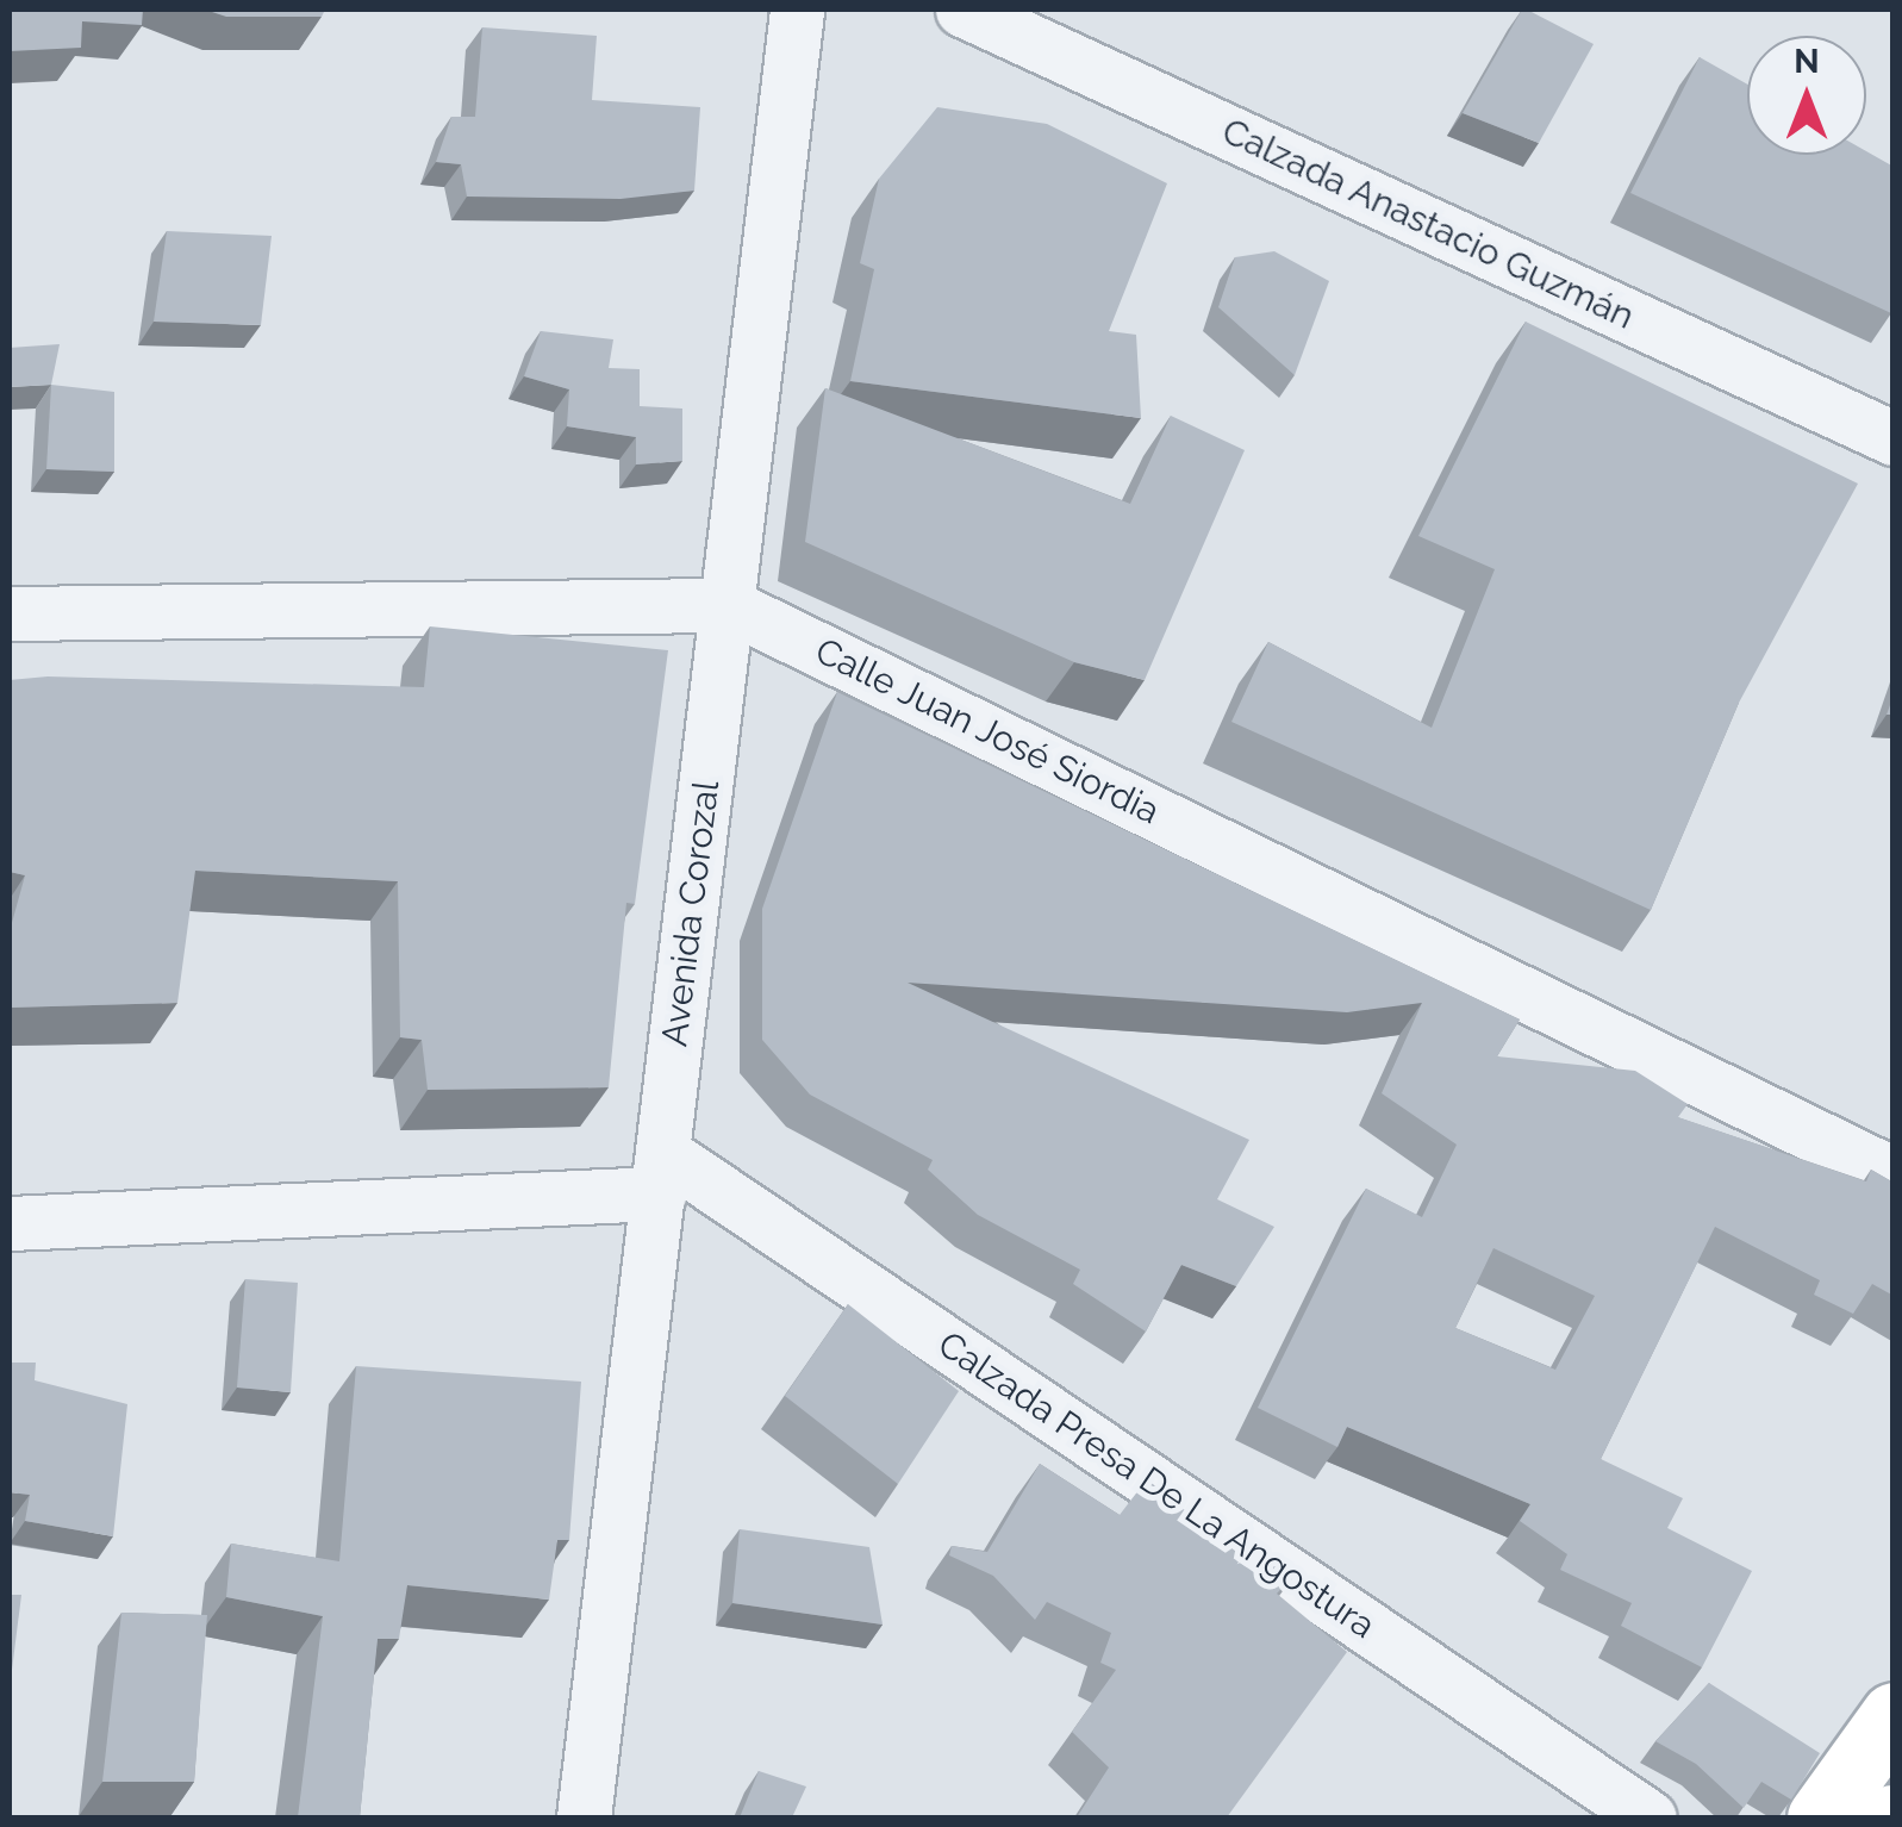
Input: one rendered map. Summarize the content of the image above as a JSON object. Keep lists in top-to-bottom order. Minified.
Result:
{"streets":{"street":["Calzada Anastacio Guzmán","Calle Juan José Siordia","Avenida Corozal","Calzada Presa De La Angostura"]},"crossings":[["Calle Juan José Siordia","Avenida Corozal"],["Avenida Corozal","Calzada Presa De La Angostura"]],"north":"top"}
